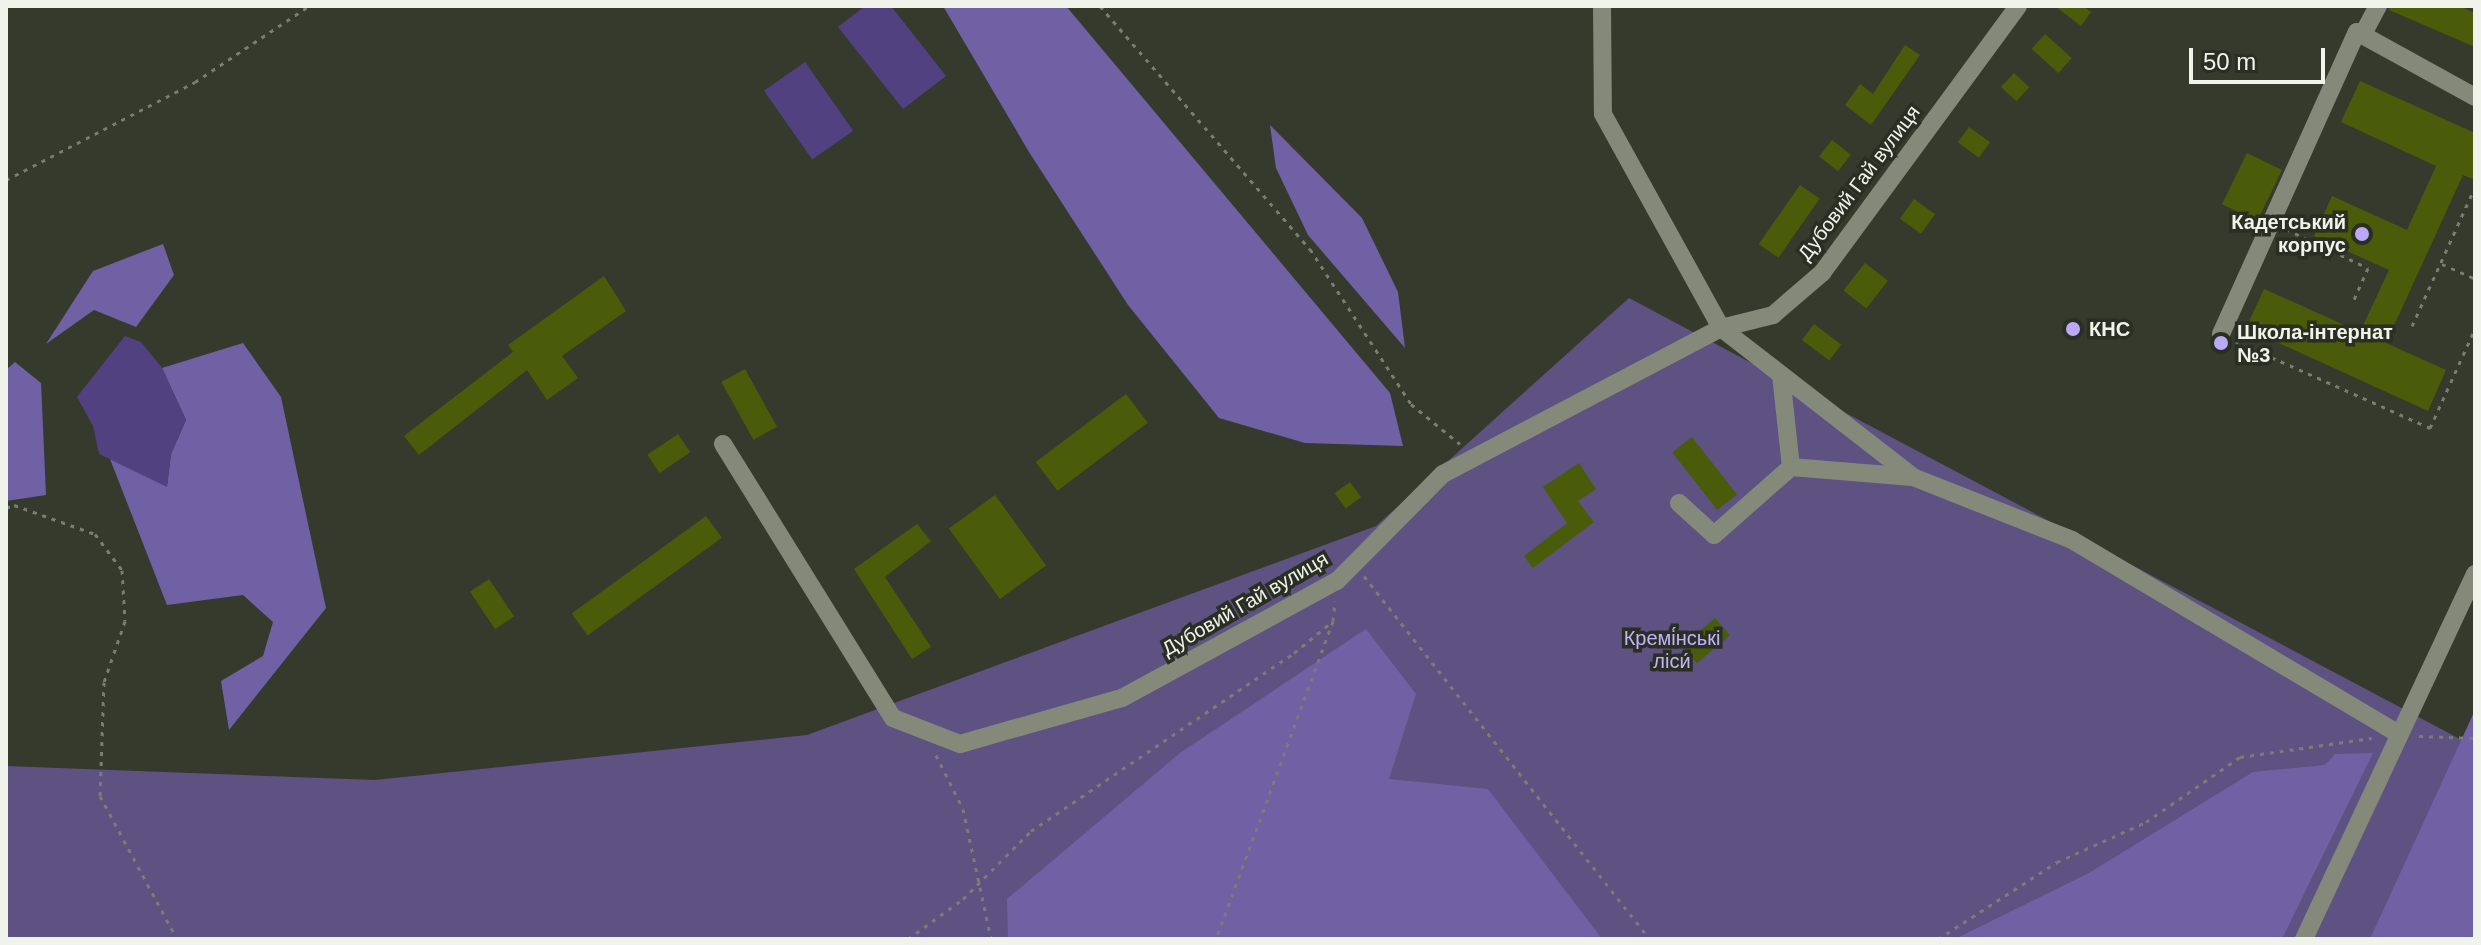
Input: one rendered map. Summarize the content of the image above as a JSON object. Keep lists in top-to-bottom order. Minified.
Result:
{"streets":{"street":["Дубовий Гай вулиця"]},"parks":["Кремі́нські ліси́"],"places":["Кадетський корпус","КНС","Школа-інтернат №3"],"scale_bar":"50 m"}
